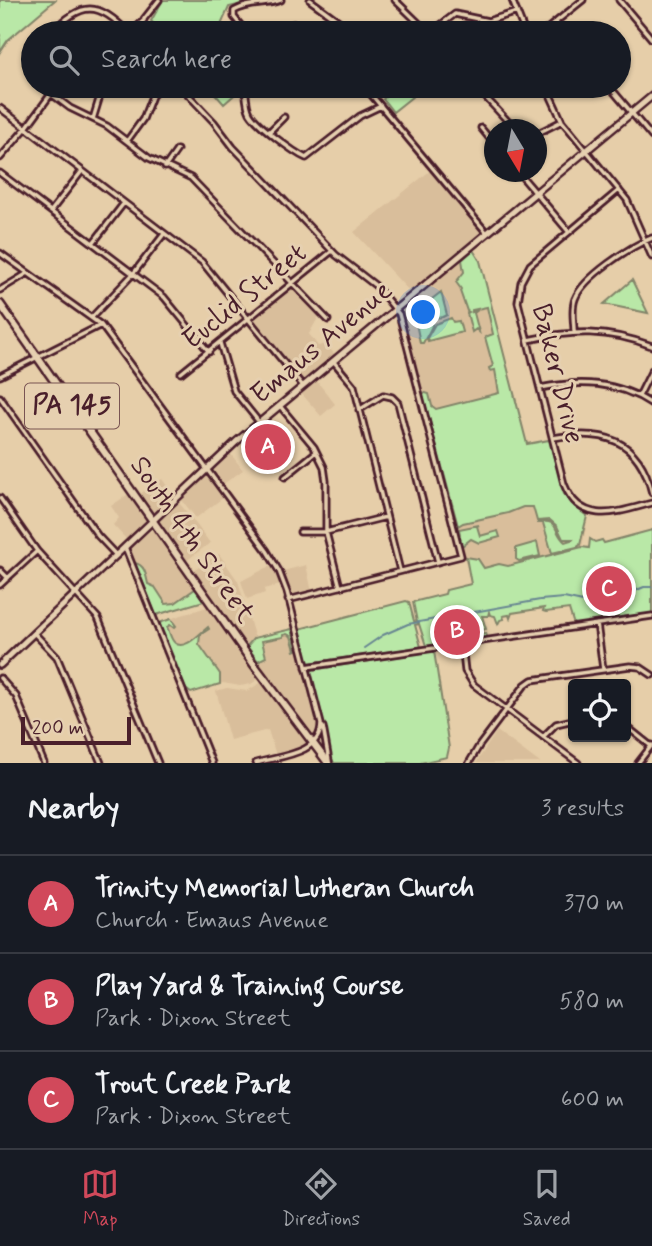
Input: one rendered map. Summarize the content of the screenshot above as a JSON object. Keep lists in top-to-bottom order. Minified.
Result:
{"streets":{"main road":["Emaus Avenue","PA 145","South 4th Street"],"street":["Euclid Street","Baker Drive"]},"crossings":[["Emaus Avenue","South 4th Street"]],"scale_bar":"200 m","north":"bottom","page":{"search":"Search here","pins":["A","C","B"],"scale":"200 m","heading":["Nearby","3 results"],"list":[{"mark":"A","name":"Trinity Memorial Lutheran Church","note":"Church · Emaus Avenue","value":"370 m"},{"mark":"B","name":"Play Yard & Training Course","note":"Park · Dixon Street","value":"580 m"},{"mark":"C","name":"Trout Creek Park","note":"Park · Dixon Street","value":"600 m"}],"nav":["Map","Directions","Saved"]}}
